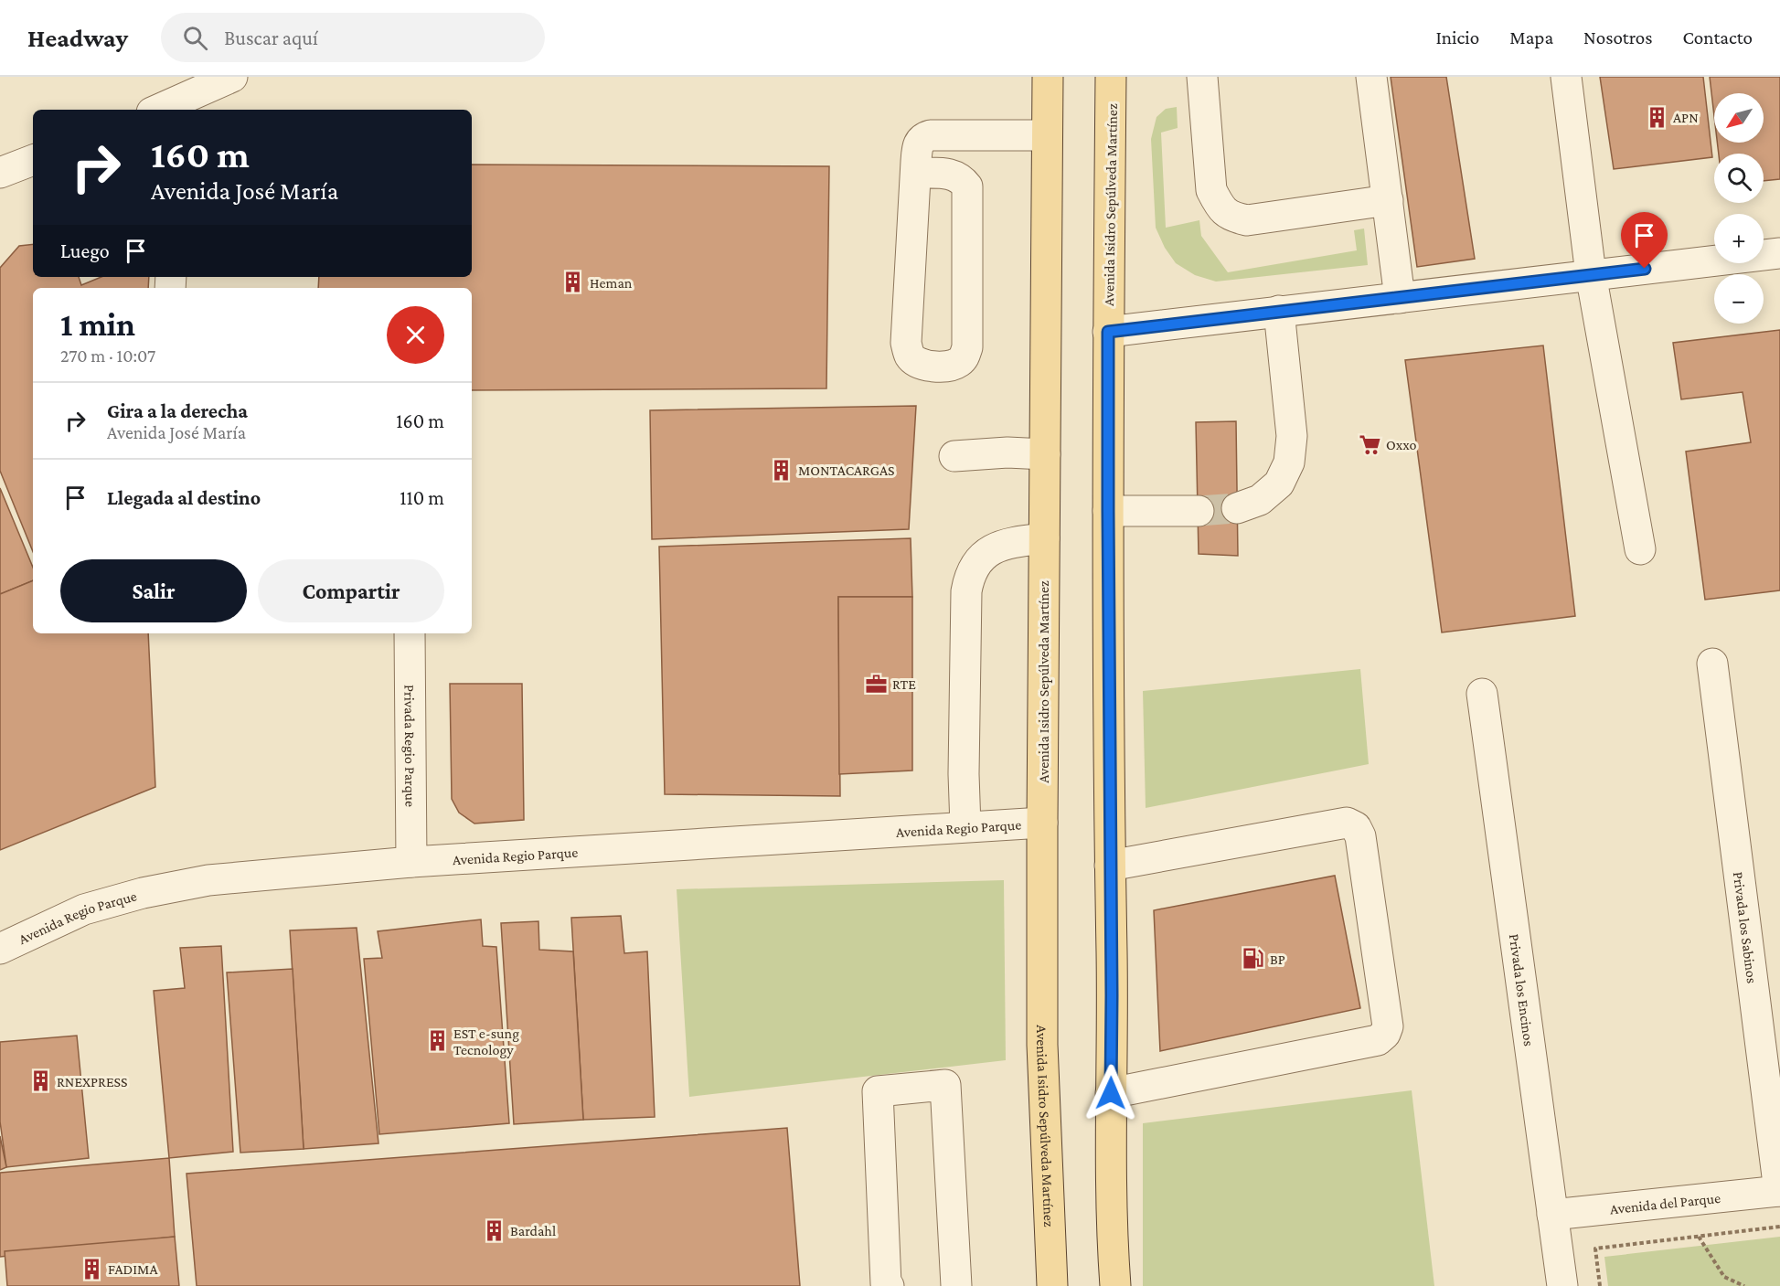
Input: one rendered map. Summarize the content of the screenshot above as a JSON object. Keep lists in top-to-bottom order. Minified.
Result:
{"streets":{"main road":["Avenida Isidro Sepúlveda Martínez"],"street":["Privada Regio Parque","Avenida Regio Parque","Privada los Sabinos","Privada los Encinos","Avenida del Parque"]},"crossings":[["Avenida Isidro Sepúlveda Martínez","Avenida Regio Parque"],["Privada Regio Parque","Avenida Regio Parque"],["Privada los Sabinos","Avenida del Parque"],["Privada los Encinos","Avenida del Parque"]],"places":{"building":["APN","Heman","MONTACARGAS","EST e-sung Tecnology","RNEXPRESS","Bardahl","FADIMA"],"supermarket":["Oxxo"],"office":["RTE"],"fuel station":["BP"]},"north":"bottom left","page":{"header":"Headway","search":"Buscar aquí","nav":["Inicio","Mapa","Nosotros","Contacto"],"map_buttons":["+","−"],"turn":["160 m","Avenida José María"],"then":"Luego","heading":["1 min","270 m · 10:07"],"list":[{"name":"Gira a la derecha","note":"Avenida José María","value":"160 m"},{"name":"Llegada al destino","value":"110 m"}],"buttons":["Salir","Compartir"]}}
